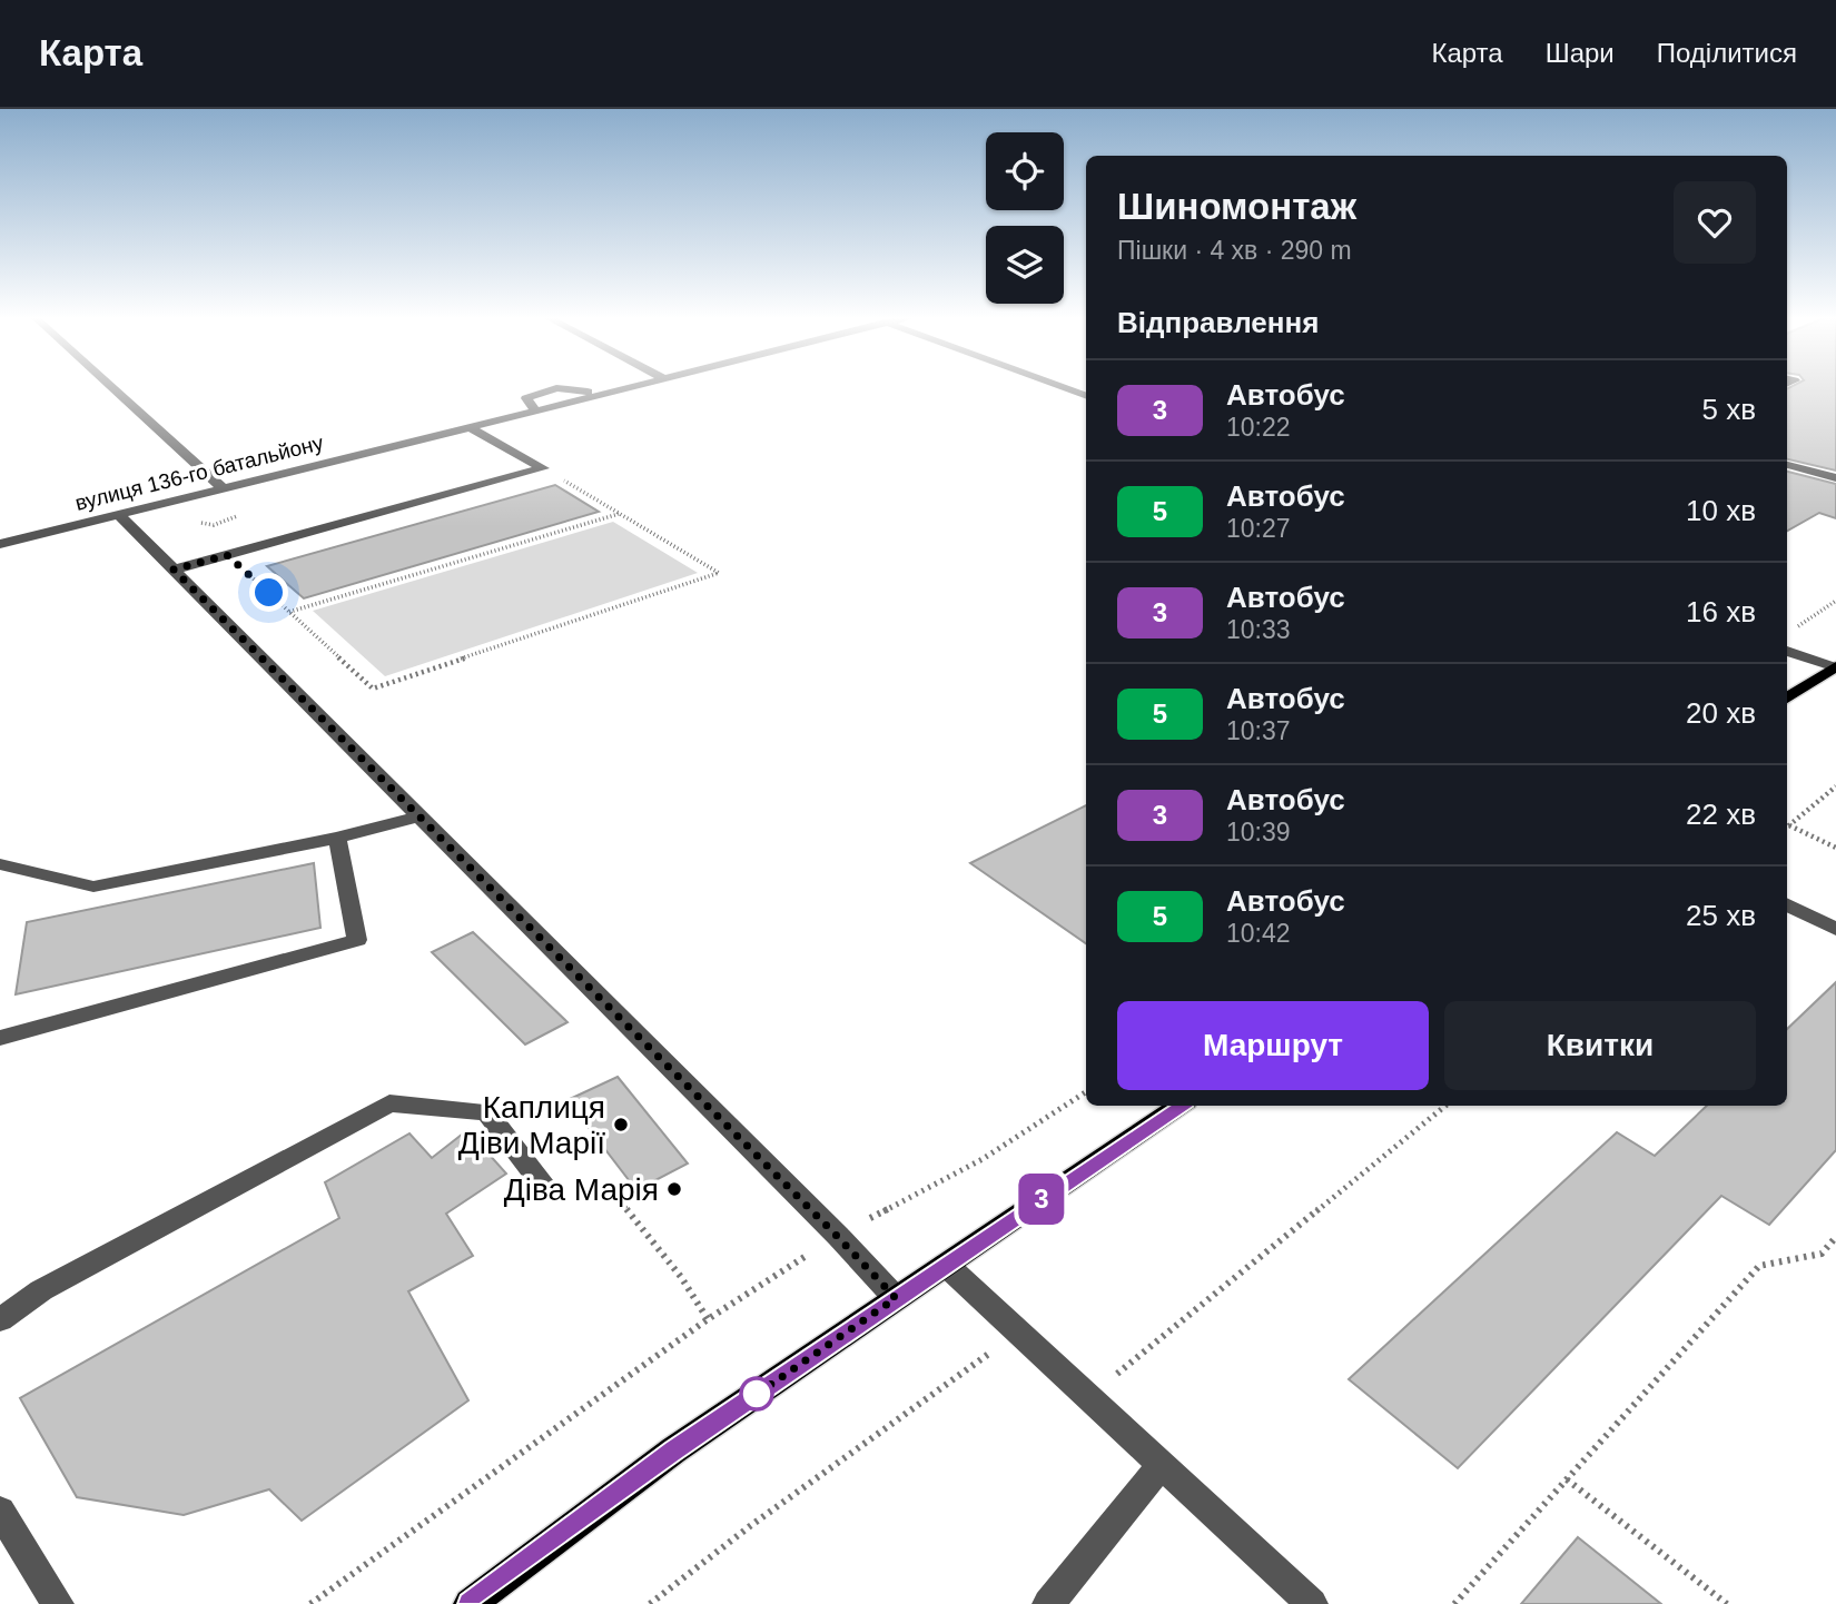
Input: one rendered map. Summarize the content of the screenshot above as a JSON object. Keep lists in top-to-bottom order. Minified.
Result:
{"streets":{"street":["вулиця 136-го батальйону"]},"places":["Каплиця Діви Марії","Діва Марія"],"lines":["bus line 3"],"page":{"header":"Карта","nav":["Карта","Шари","Поділитися"],"on_map":"3","heading":[["Шиномонтаж","Пішки · 4 хв · 290 m"],"Відправлення"],"list":[{"mark":"3","name":"Автобус","note":"10:22","value":"5 хв"},{"mark":"5","name":"Автобус","note":"10:27","value":"10 хв"},{"mark":"3","name":"Автобус","note":"10:33","value":"16 хв"},{"mark":"5","name":"Автобус","note":"10:37","value":"20 хв"},{"mark":"3","name":"Автобус","note":"10:39","value":"22 хв"},{"mark":"5","name":"Автобус","note":"10:42","value":"25 хв"}],"buttons":["Маршрут","Квитки"]}}
